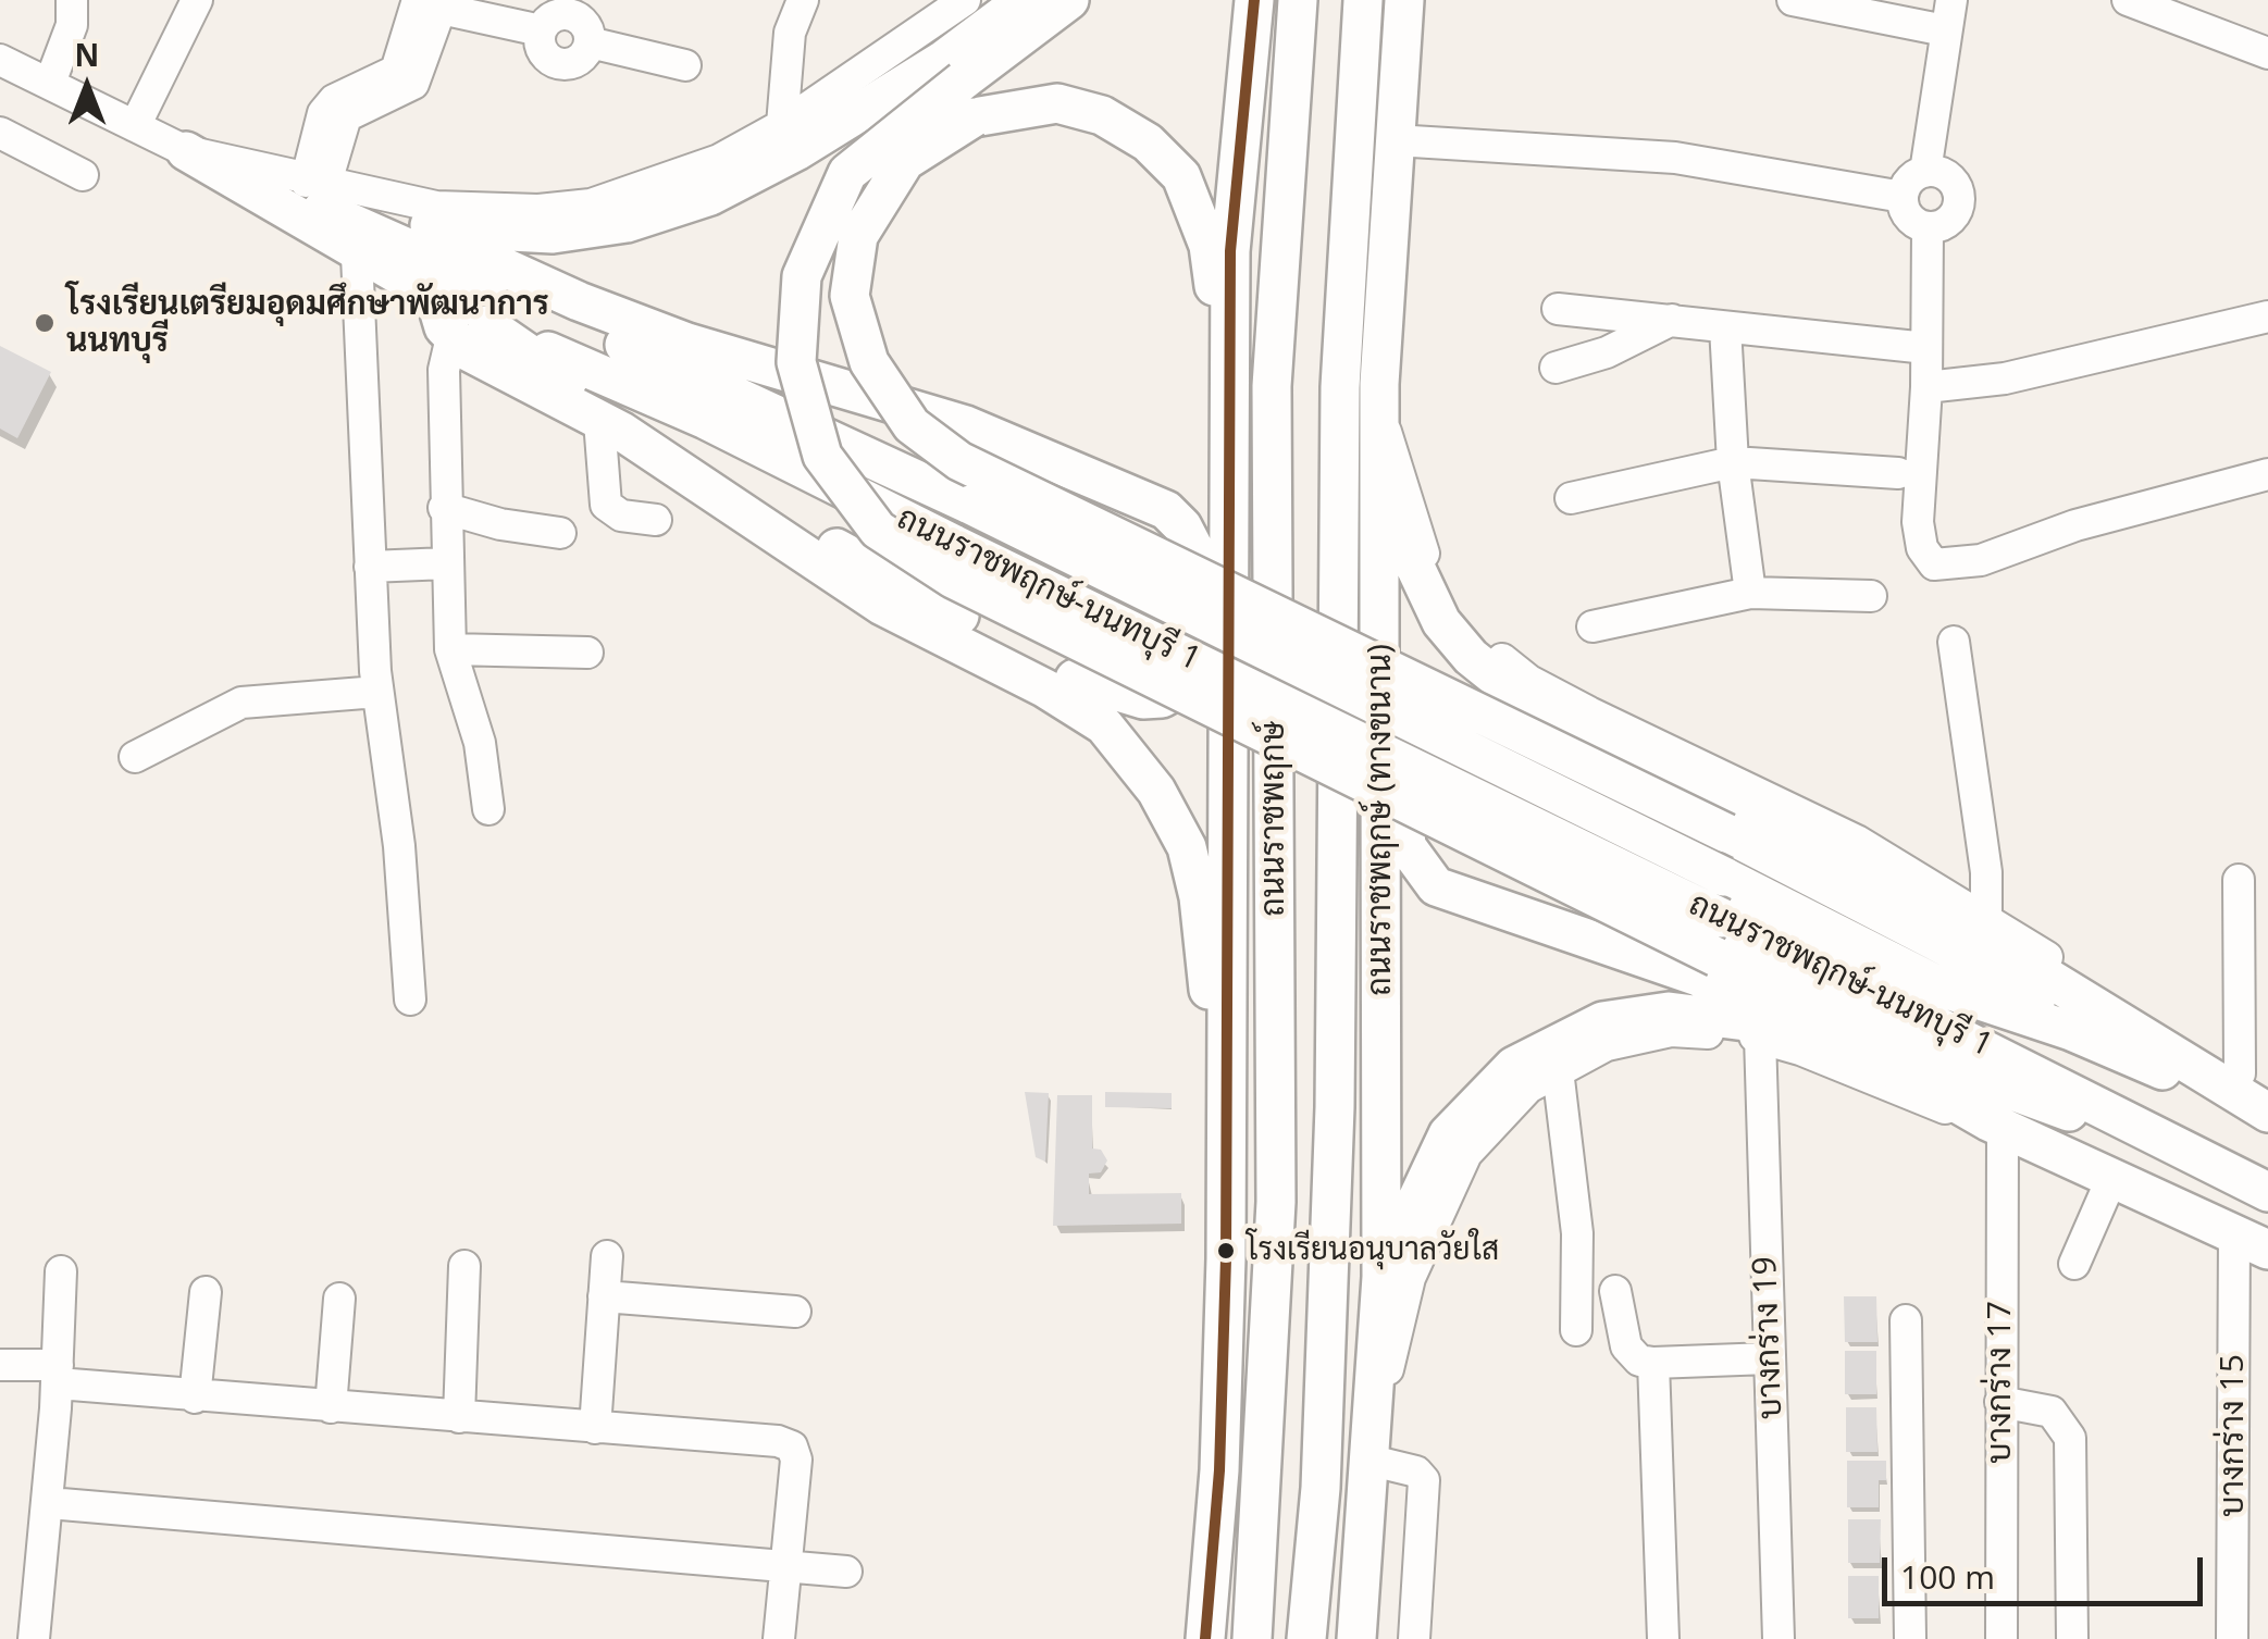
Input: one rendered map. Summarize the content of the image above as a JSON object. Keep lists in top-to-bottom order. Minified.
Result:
{"streets":{"main road":["ถนนราชพฤกษ์-นนทบุรี 1","ถนนราชพฤกษ์","ถนนราชพฤกษ์ (ทางขนาน)"],"street":["บางกร่าง 19","บางกร่าง 17","บางกร่าง 15"]},"places":["โรงเรียนเตรียมอุดมศึกษาพัฒนาการ นนทบุรี","โรงเรียนอนุบาลวัยใส"],"scale_bar":"100 m","north":"top"}
